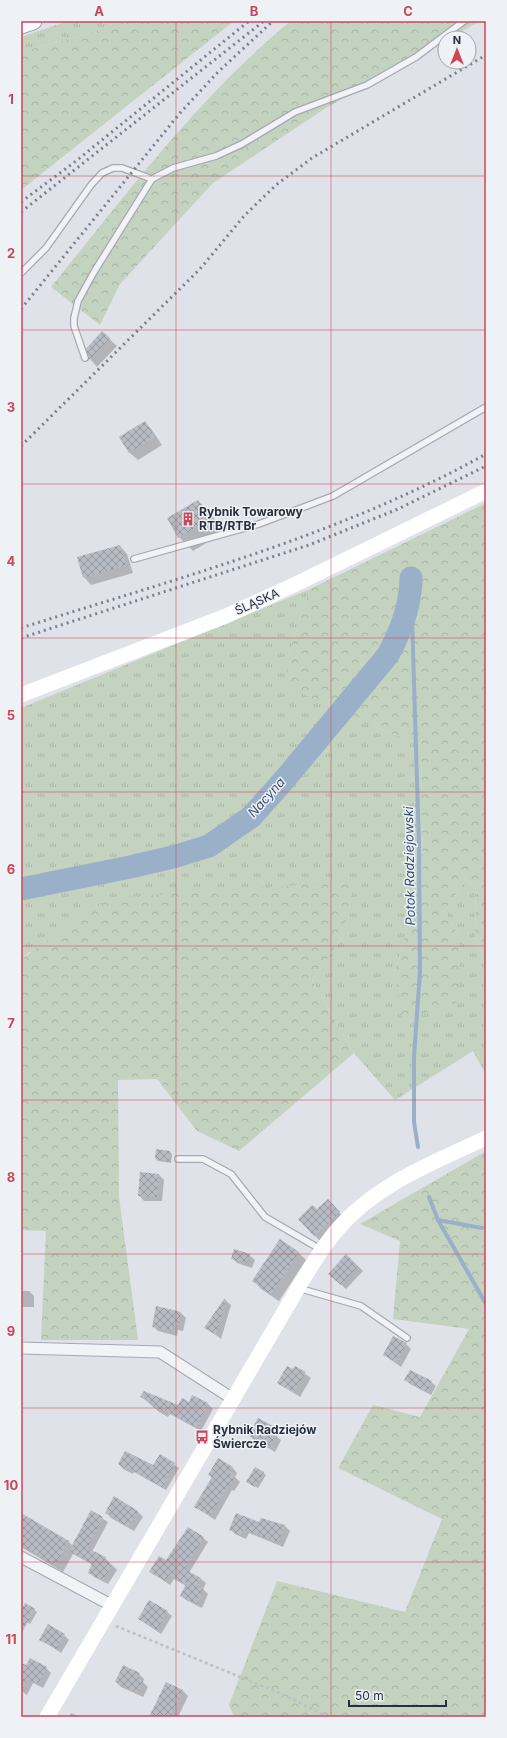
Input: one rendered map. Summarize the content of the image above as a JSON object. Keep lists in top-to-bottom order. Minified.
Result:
{"streets":{"street":["ŚLĄSKA"]},"water":["Nacyna","Potok Radziejowski"],"places":{"building":["Rybnik Towarowy RTB/RTBr"],"bus stop":["Rybnik Radziejów Świercze"]},"scale_bar":"50 m","north":"top","grid":{"columns":["A","B","C"],"rows":["1","2","3","4","5","6","7","8","9","10","11"]}}
